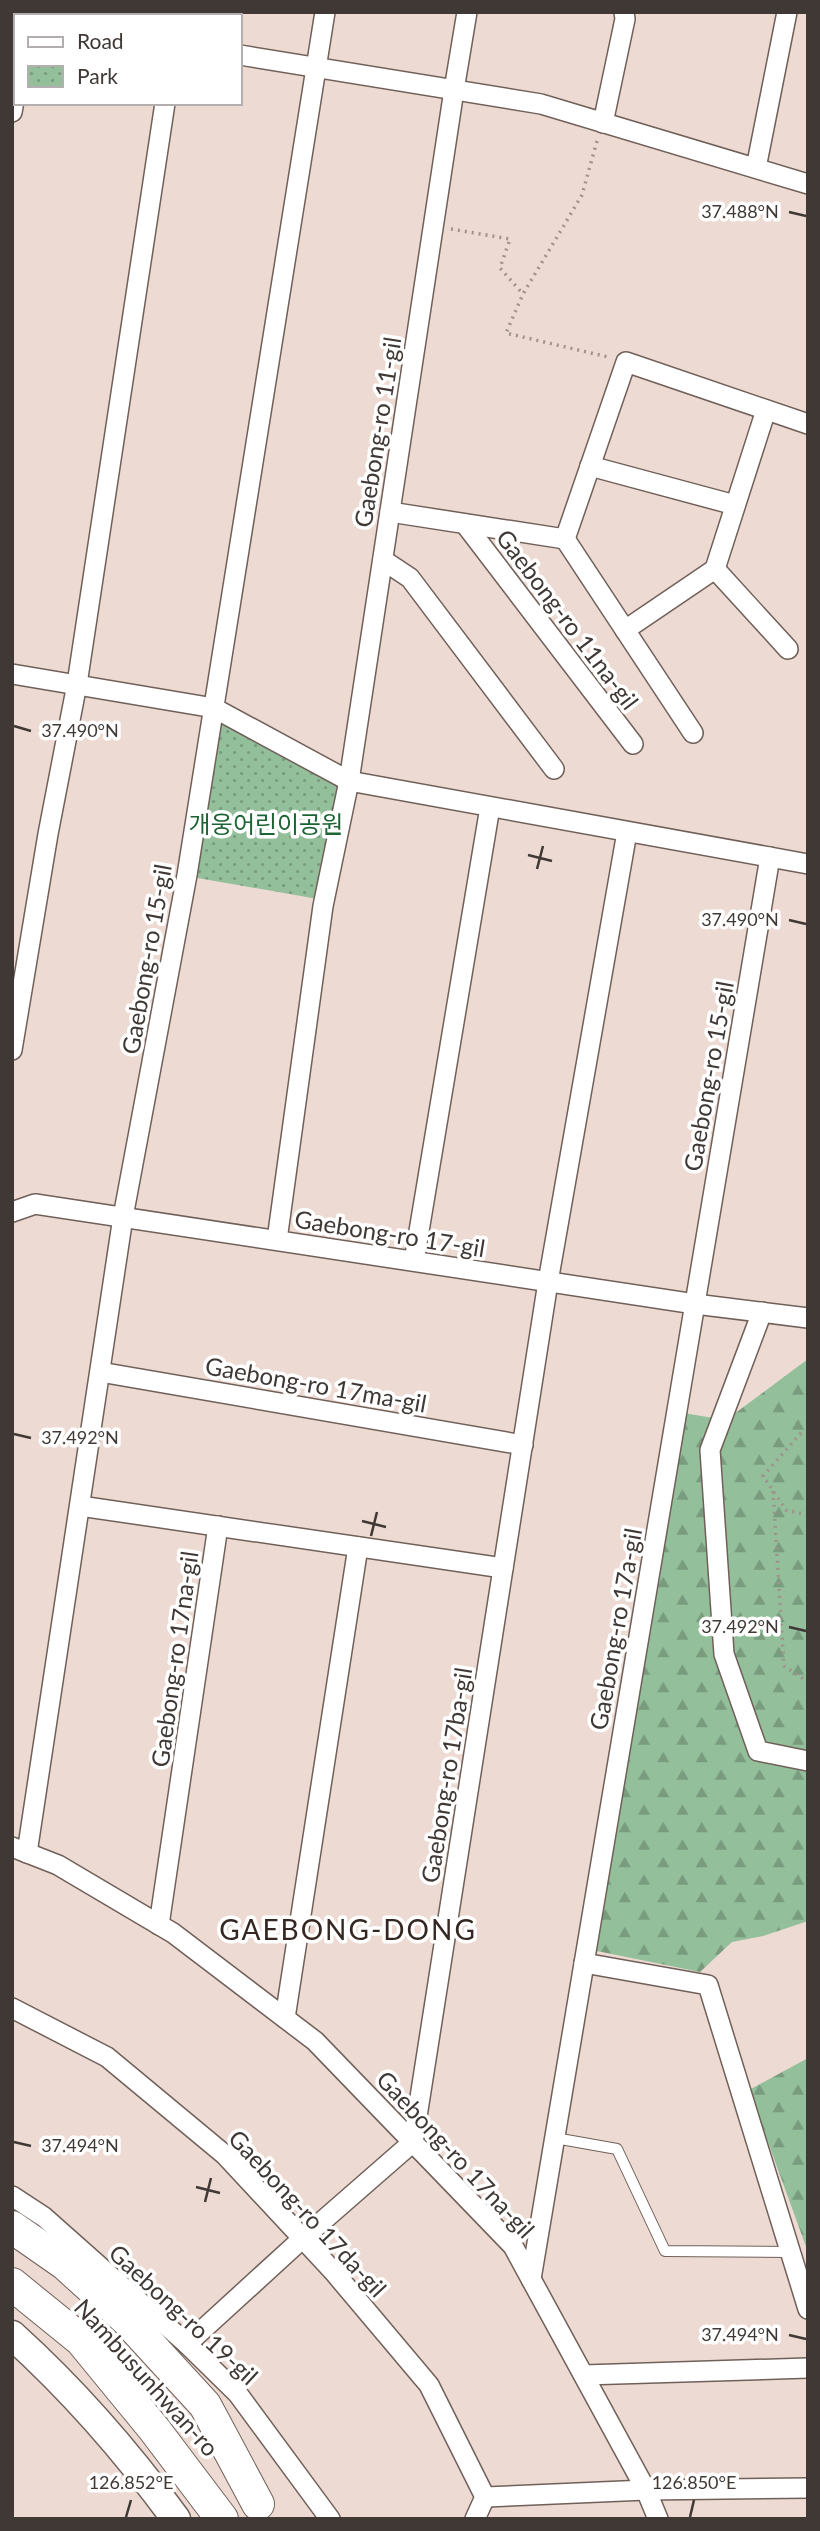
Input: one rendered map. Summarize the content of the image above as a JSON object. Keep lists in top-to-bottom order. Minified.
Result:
{"streets":{"main road":["Nambusunhwan-ro"],"street":["Gaebong-ro 11-gil","Gaebong-ro 11na-gil","Gaebong-ro 15-gil","Gaebong-ro 17-gil","Gaebong-ro 17ma-gil","Gaebong-ro 17a-gil","Gaebong-ro 17na-gil","Gaebong-ro 17ba-gil","Gaebong-ro 17da-gil","Gaebong-ro 19-gil"]},"crossings":[["Gaebong-ro 11-gil","Gaebong-ro 11na-gil"],["Gaebong-ro 15-gil","Gaebong-ro 17-gil"],["Gaebong-ro 15-gil","Gaebong-ro 17a-gil"],["Gaebong-ro 17-gil","Gaebong-ro 17a-gil"],["Gaebong-ro 17-gil","Gaebong-ro 17ba-gil"],["Gaebong-ro 17ma-gil","Gaebong-ro 17ba-gil"],["Gaebong-ro 17a-gil","Gaebong-ro 17na-gil"],["Gaebong-ro 17na-gil","Gaebong-ro 17ba-gil"]],"districts":["GAEBONG-DONG"],"parks":["개웅어린이공원"],"legend":["Road","Park"],"coordinates":["37.488°N","37.490°N","37.492°N","37.494°N","126.852°E","126.850°E"]}
